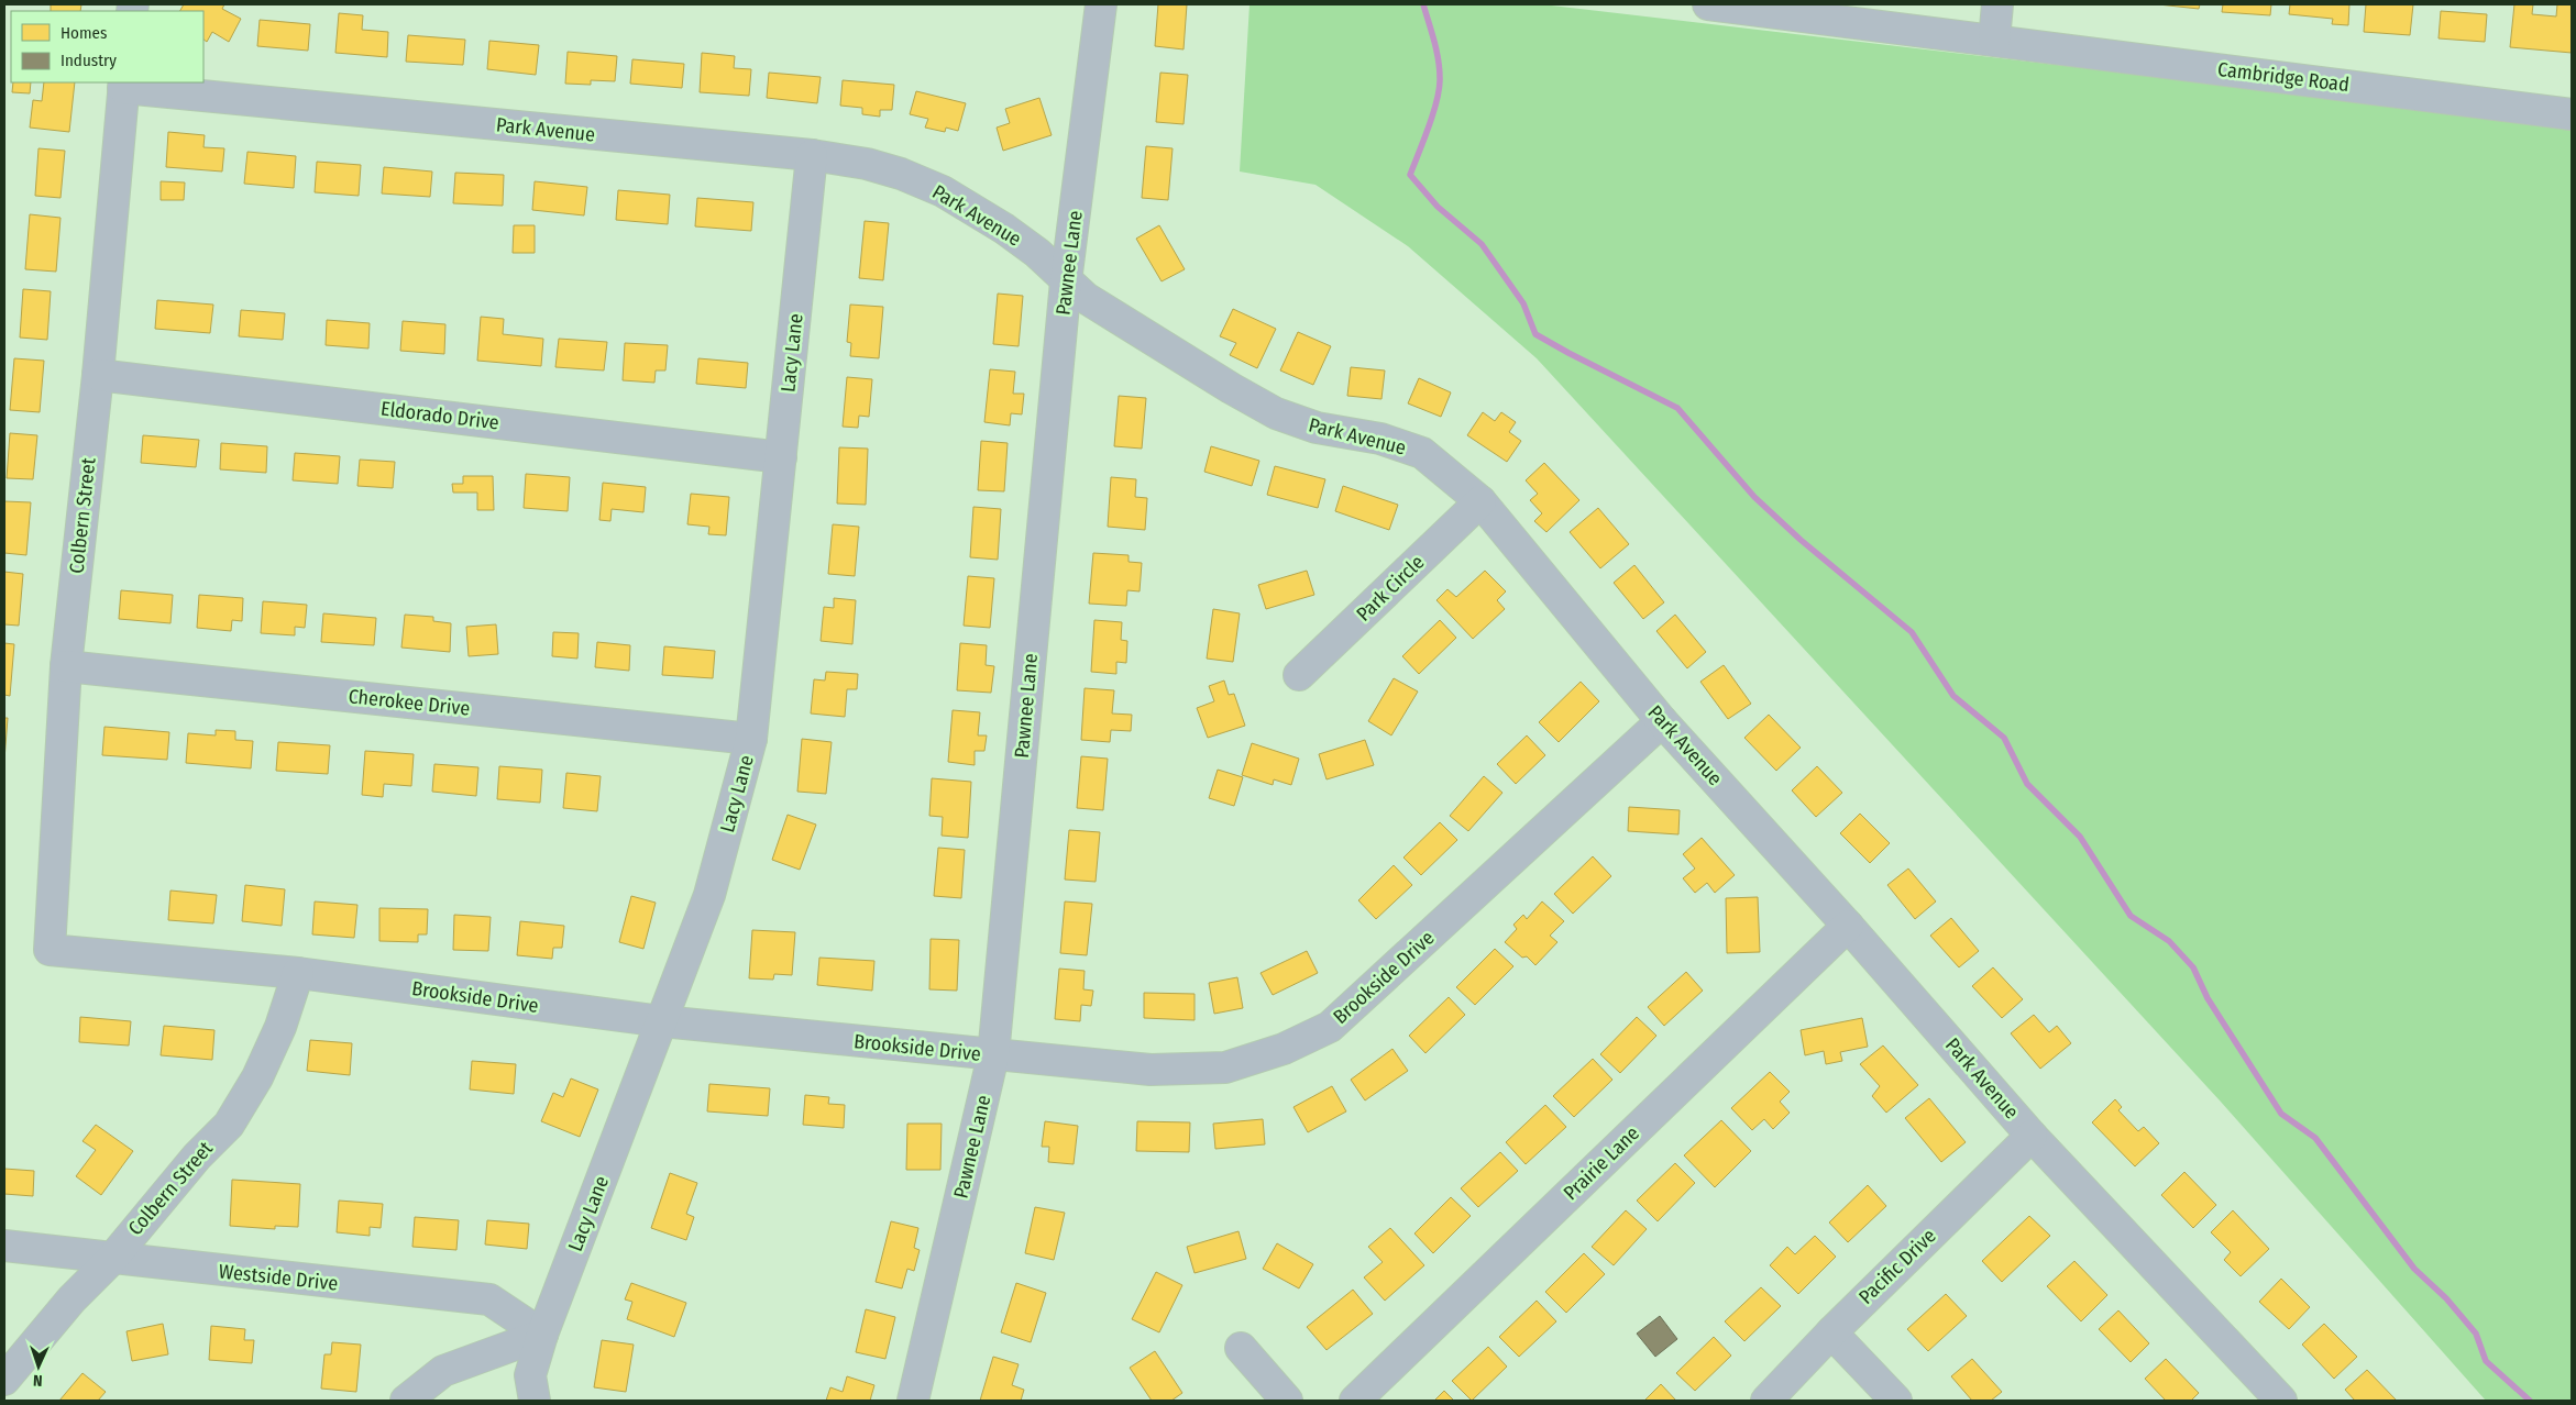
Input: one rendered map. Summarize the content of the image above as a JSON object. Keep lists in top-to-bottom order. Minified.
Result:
{"streets":{"street":["Cambridge Road","Park Avenue","Pawnee Lane","Lacy Lane","Eldorado Drive","Colbern Street","Park Circle","Cherokee Drive","Brookside Drive","Prairie Lane","Pacific Drive","Westside Drive"]},"crossings":[["Park Avenue","Pawnee Lane"],["Park Avenue","Lacy Lane"],["Park Avenue","Colbern Street"],["Park Avenue","Park Circle"],["Park Avenue","Brookside Drive"],["Park Avenue","Prairie Lane"],["Park Avenue","Pacific Drive"],["Pawnee Lane","Brookside Drive"],["Lacy Lane","Eldorado Drive"],["Lacy Lane","Cherokee Drive"],["Lacy Lane","Brookside Drive"],["Lacy Lane","Westside Drive"],["Eldorado Drive","Colbern Street"],["Colbern Street","Cherokee Drive"],["Colbern Street","Brookside Drive"],["Colbern Street","Westside Drive"]],"legend":["Homes","Industry"],"north":"bottom"}
